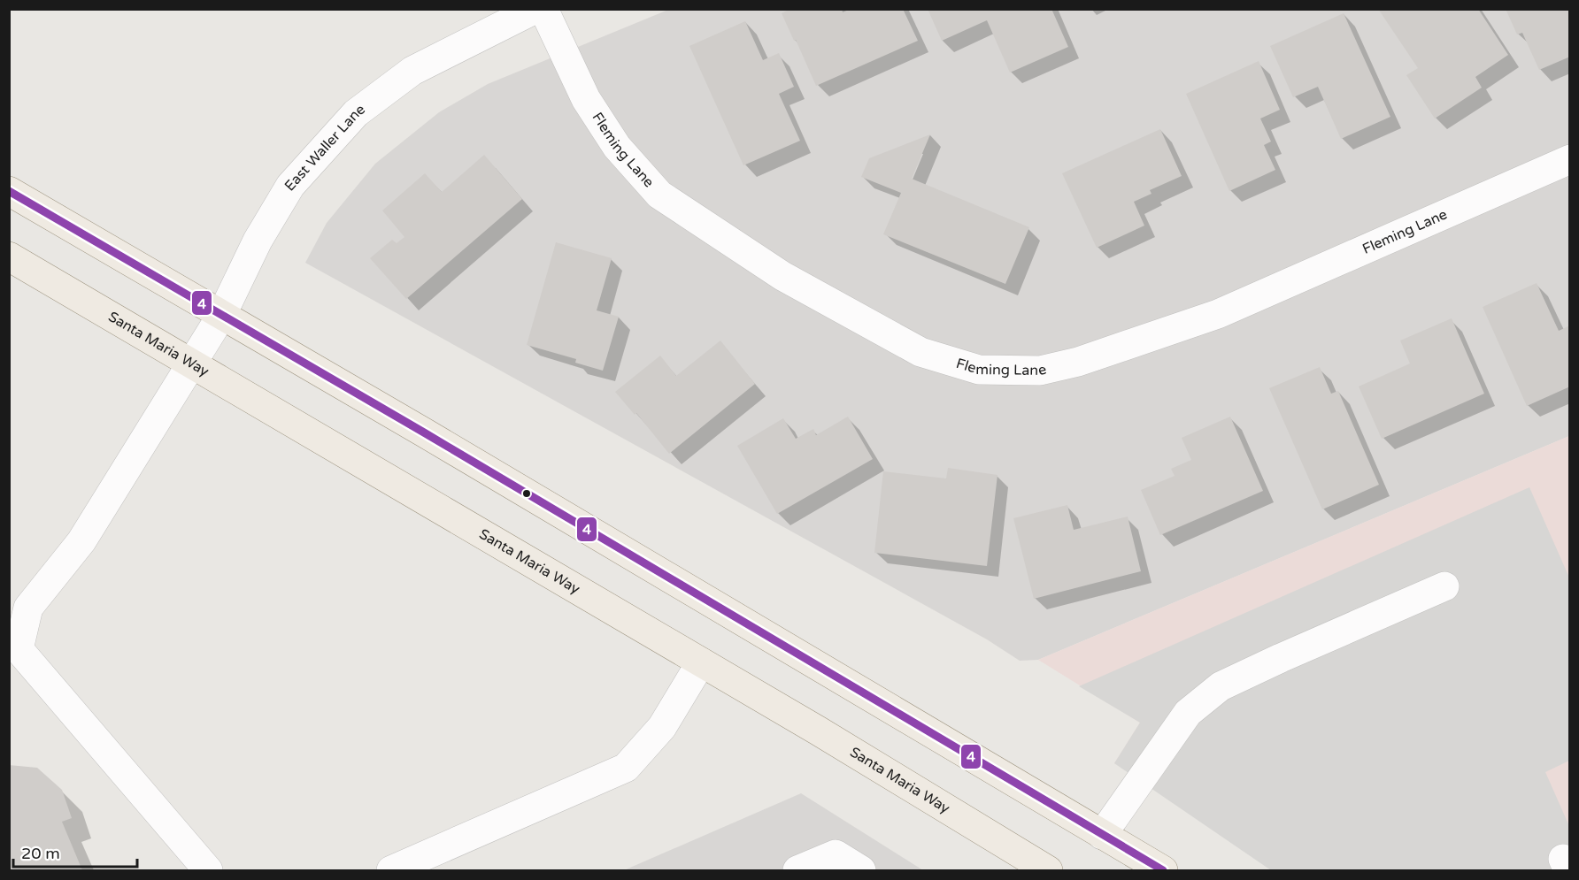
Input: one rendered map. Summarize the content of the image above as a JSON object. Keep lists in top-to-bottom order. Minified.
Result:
{"streets":{"main road":["Santa Maria Way"],"street":["East Waller Lane","Fleming Lane"]},"crossings":[["East Waller Lane","Santa Maria Way"]],"lines":["transit line 4"],"scale_bar":"20 m"}
